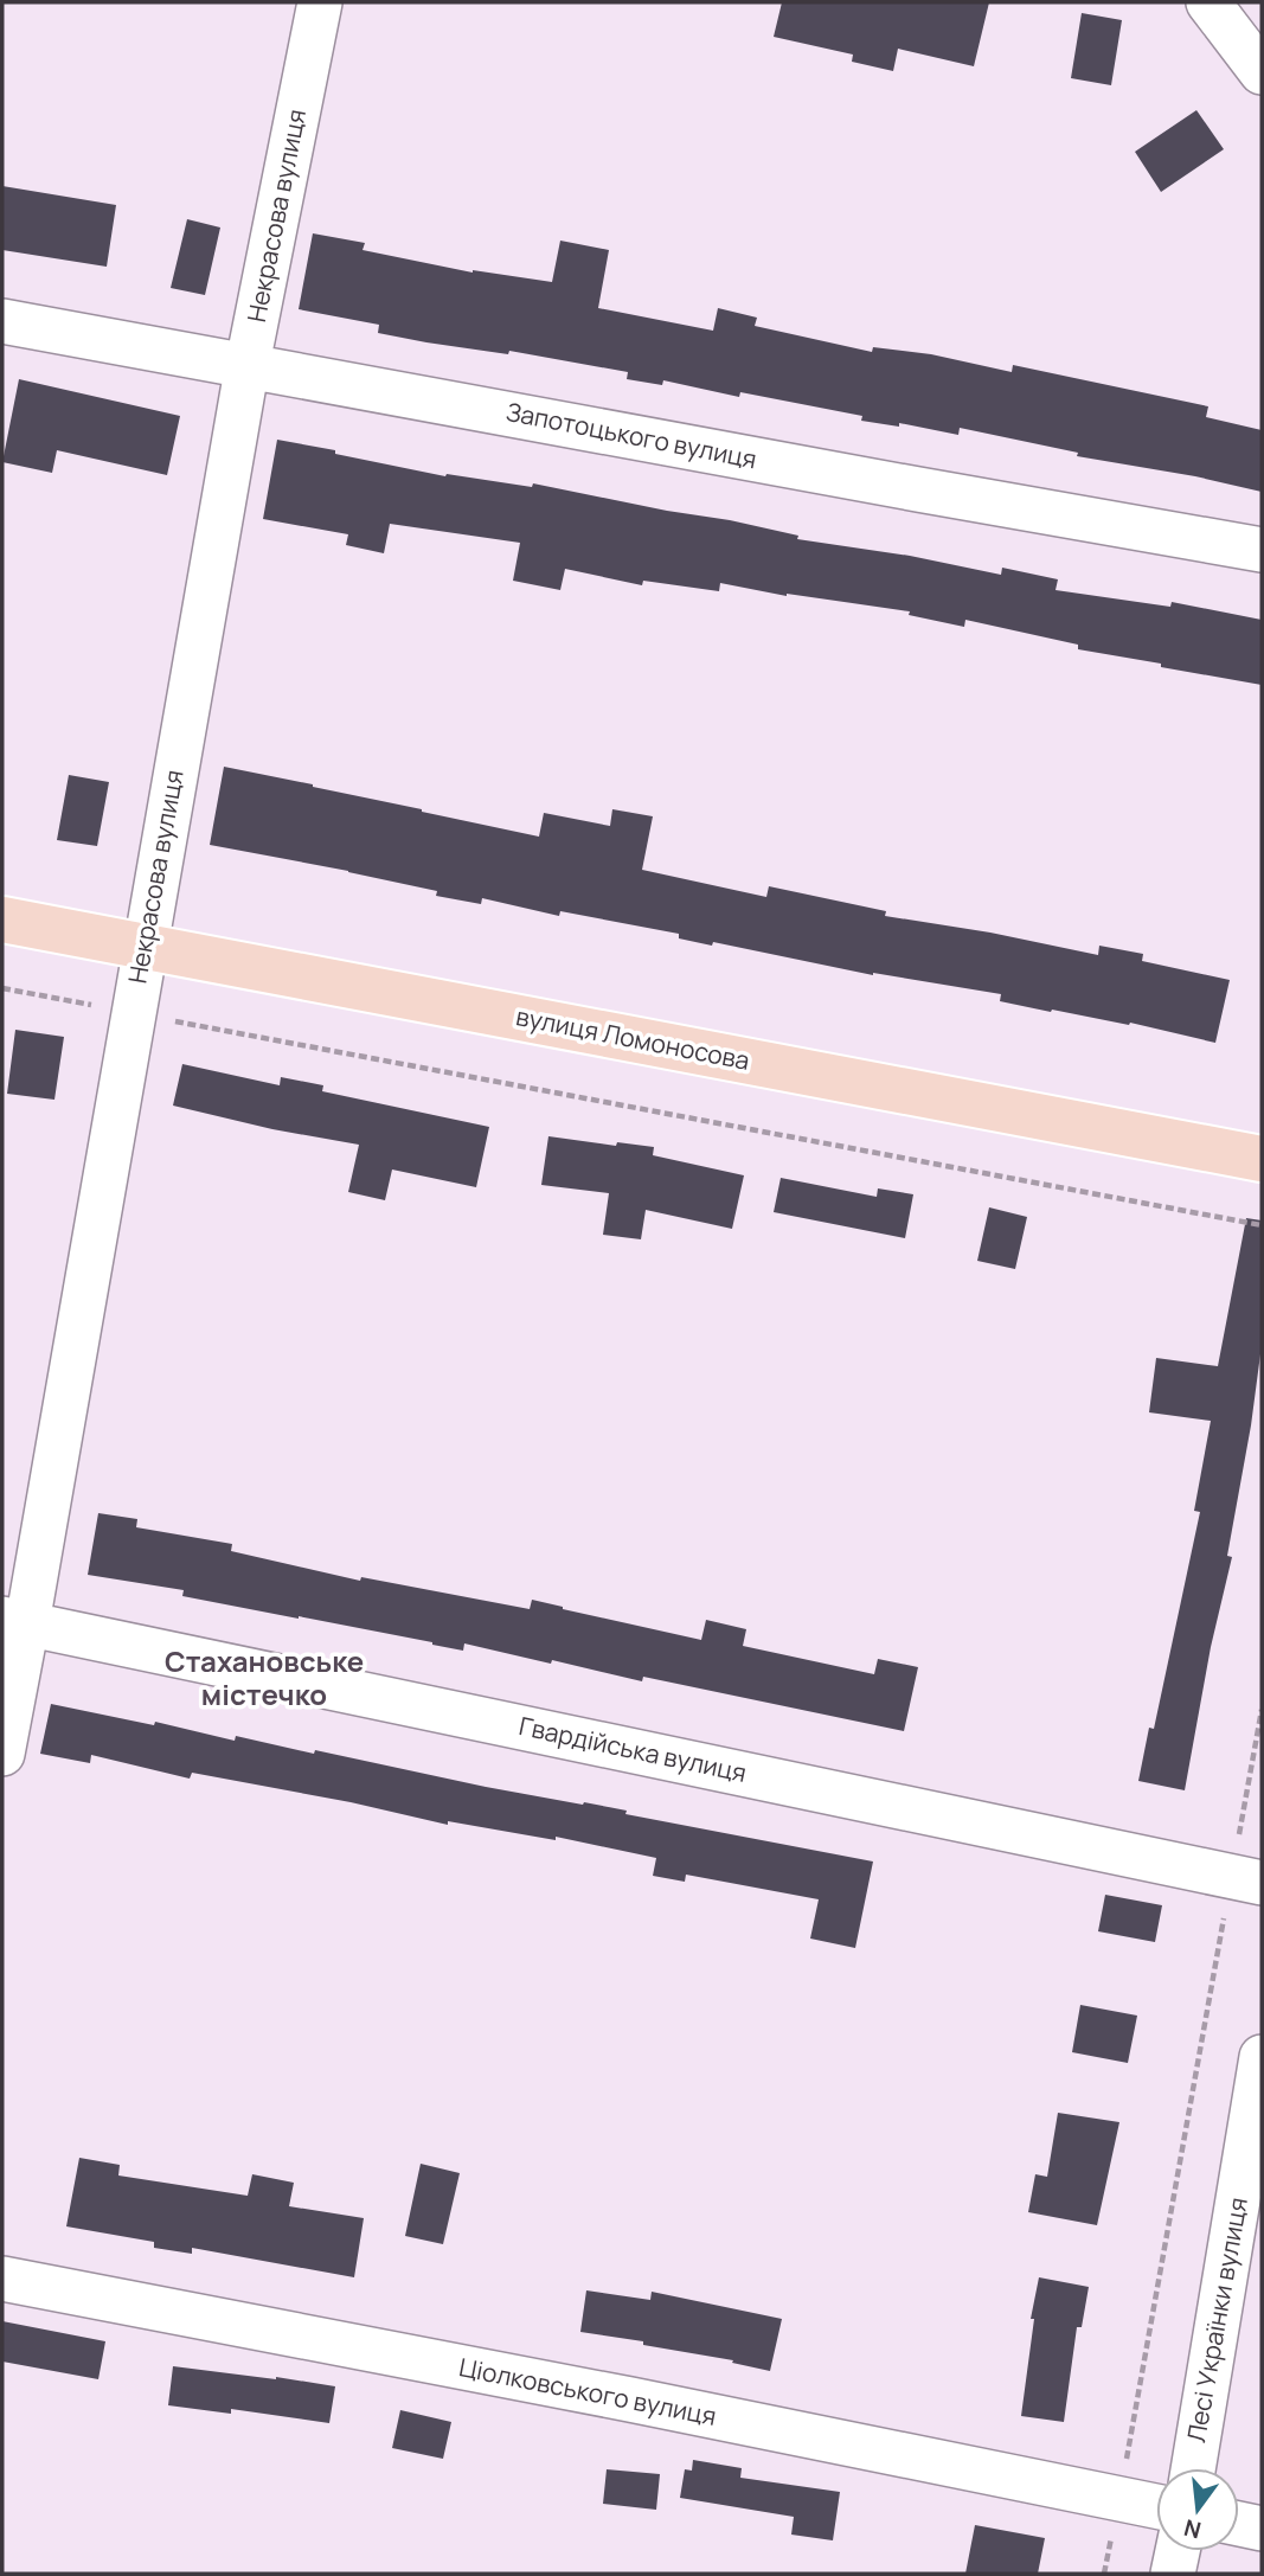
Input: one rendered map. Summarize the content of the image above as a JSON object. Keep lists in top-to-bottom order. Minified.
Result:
{"streets":{"main road":["вулиця Ломоносова"],"street":["Некрасова вулиця","Запотоцького вулиця","Гвардійська вулиця","Лесі Українки вулиця","Ціолковського вулиця"]},"crossings":[["Некрасова вулиця","Запотоцького вулиця"],["Некрасова вулиця","вулиця Ломоносова"],["Некрасова вулиця","Гвардійська вулиця"]],"districts":["Стахановське містечко"],"north":"bottom"}
